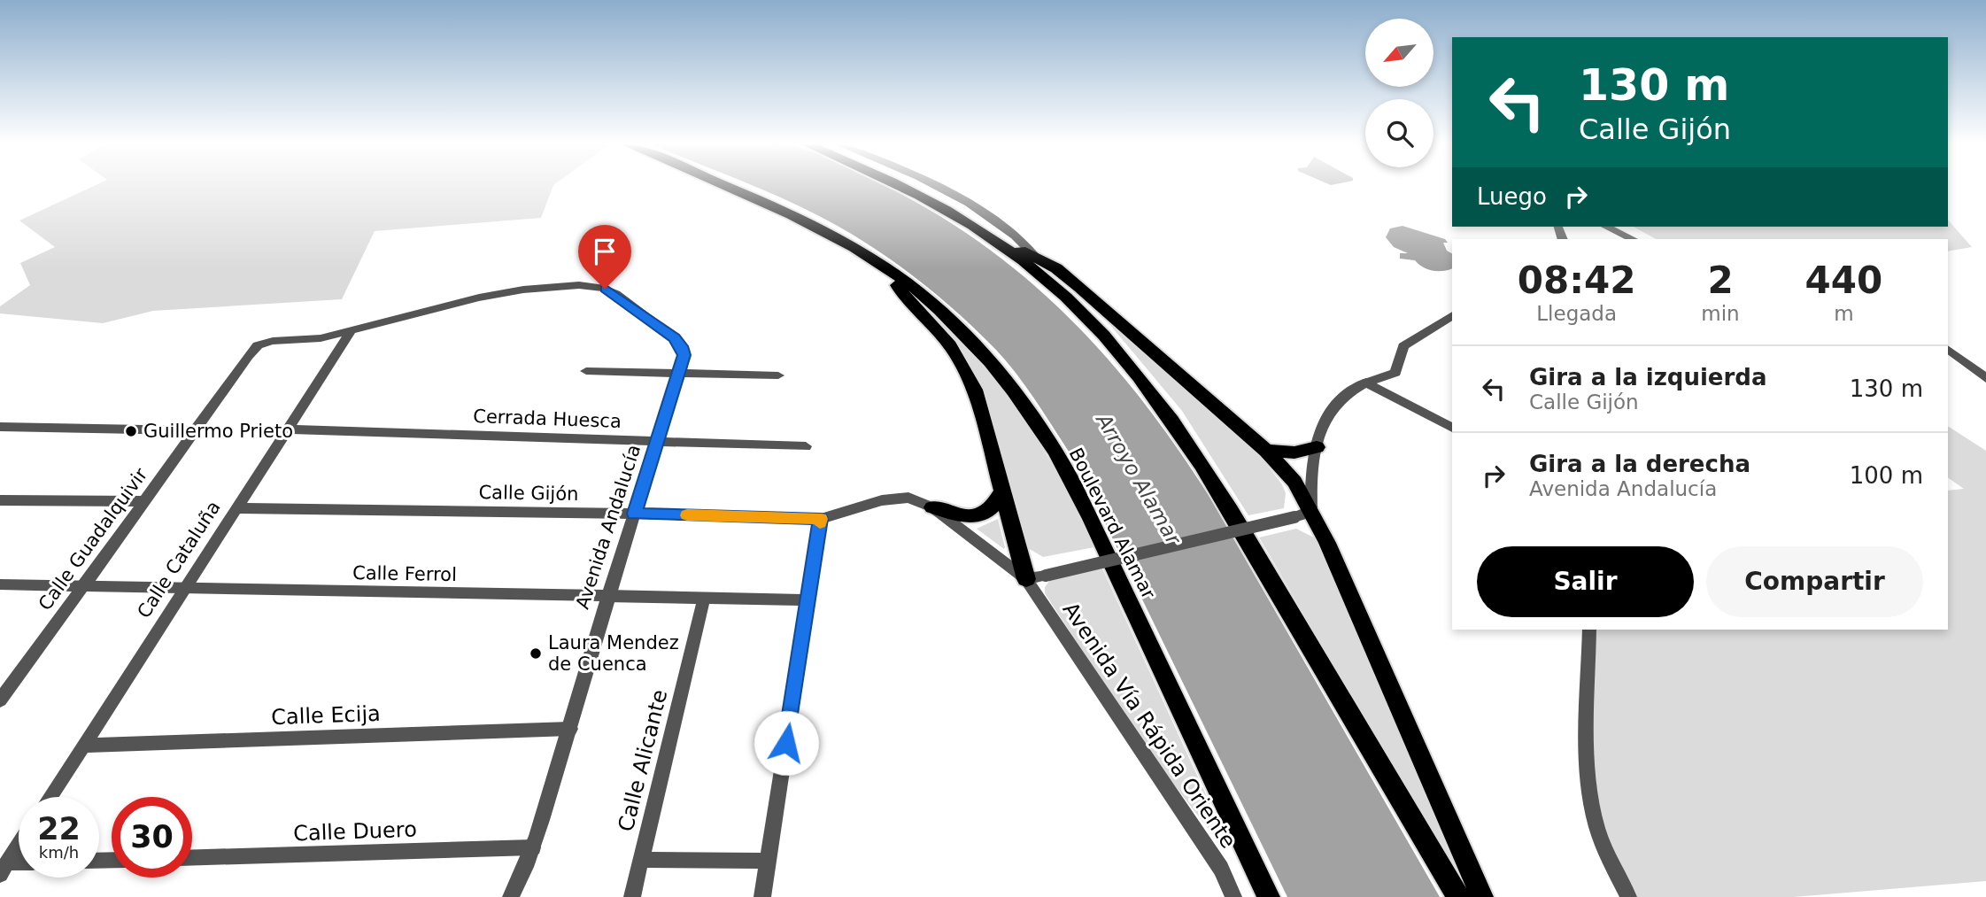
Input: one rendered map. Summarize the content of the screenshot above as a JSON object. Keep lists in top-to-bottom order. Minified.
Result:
{"streets":{"highway":["Boulevard Alamar"],"street":["Cerrada Huesca","Calle Gijón","Avenida Andalucía","Calle Guadalquivir","Calle Cataluña","Calle Ferrol","Calle Ecija","Avenida Vía Rápida Oriente","Calle Alicante","Calle Duero"]},"crossings":[["Cerrada Huesca","Avenida Andalucía"],["Cerrada Huesca","Calle Cataluña"],["Calle Gijón","Avenida Andalucía"],["Calle Gijón","Calle Cataluña"],["Calle Gijón","Avenida Vía Rápida Oriente"],["Avenida Andalucía","Calle Guadalquivir"],["Avenida Andalucía","Calle Cataluña"],["Avenida Andalucía","Calle Ferrol"],["Avenida Andalucía","Calle Ecija"],["Avenida Andalucía","Calle Duero"],["Calle Guadalquivir","Calle Cataluña"],["Calle Guadalquivir","Calle Ferrol"],["Calle Cataluña","Calle Ferrol"],["Calle Cataluña","Calle Ecija"],["Calle Ferrol","Calle Alicante"]],"water":["Arroyo Alamar"],"places":["Guillermo Prieto","Laura Mendez de Cuenca"],"north":"bottom left","page":{"turn":["130 m","Calle Gijón"],"then":"Luego","eta":["08:42","Llegada","2","min","440","m"],"list":[{"name":"Gira a la izquierda","note":"Calle Gijón","value":"130 m"},{"name":"Gira a la derecha","note":"Avenida Andalucía","value":"100 m"}],"buttons":["Salir","Compartir"],"speed":"22 km/h","limit":"30"}}
